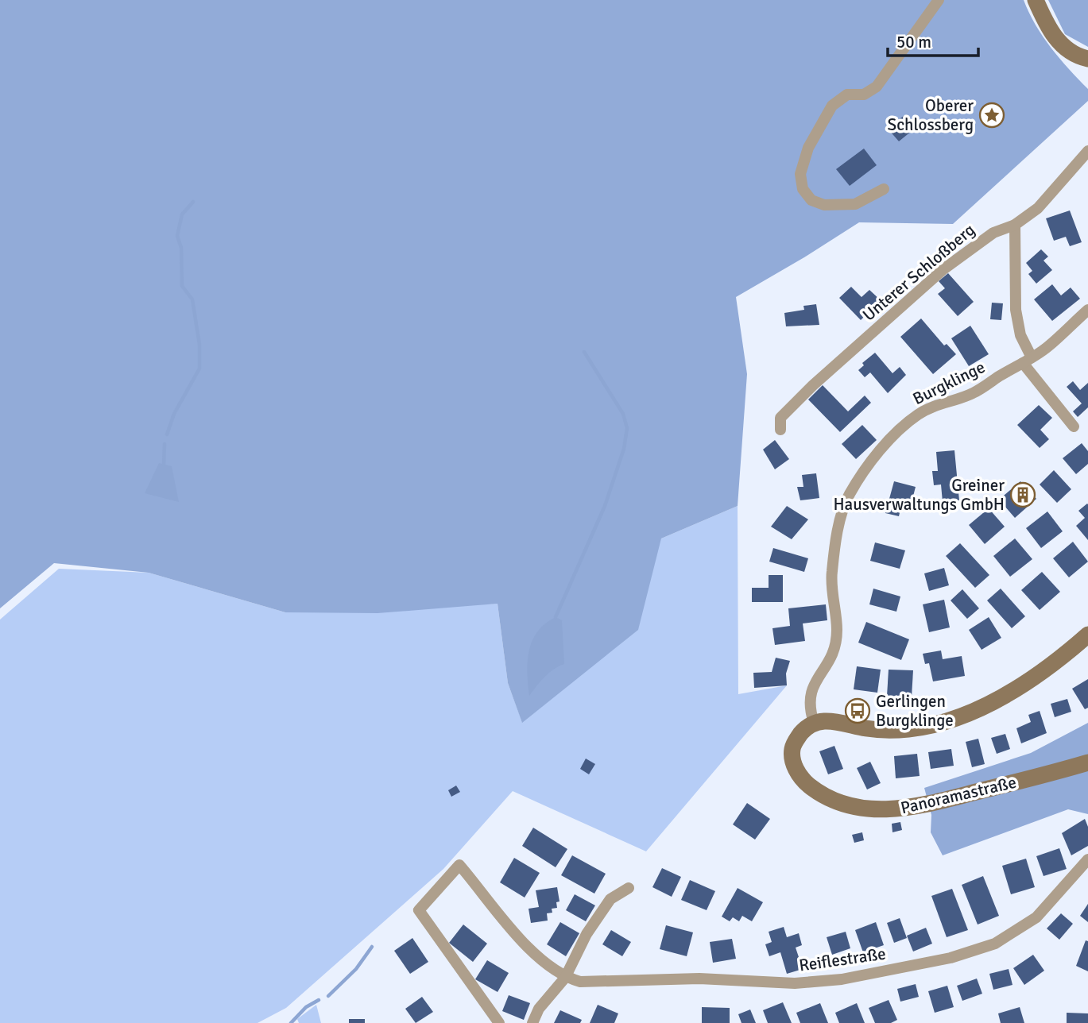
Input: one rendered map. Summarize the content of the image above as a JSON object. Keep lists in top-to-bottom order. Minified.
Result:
{"streets":{"main road":["Panoramastraße"],"street":["Unterer Schloßberg","Burgklinge","Reiflestraße"]},"crossings":[["Burgklinge","Panoramastraße"]],"places":{"place":["Oberer Schlossberg"],"building":["Greiner Hausverwaltungs GmbH"],"bus stop":["Gerlingen Burgklinge"]},"scale_bar":"50 m"}
